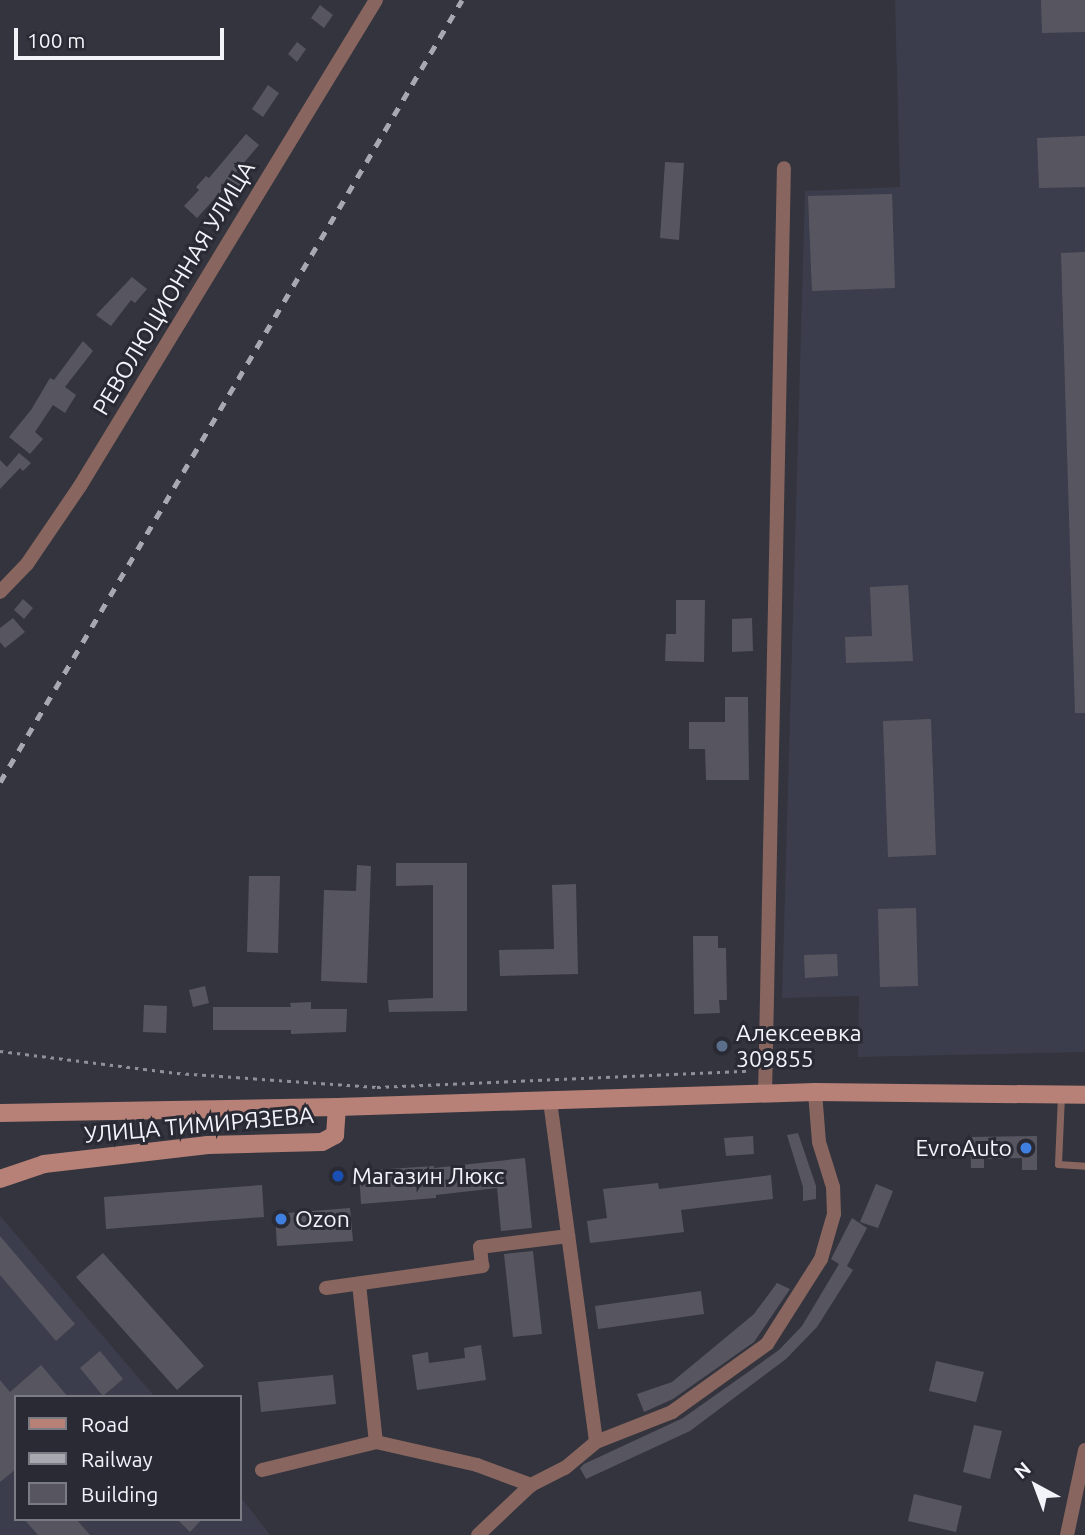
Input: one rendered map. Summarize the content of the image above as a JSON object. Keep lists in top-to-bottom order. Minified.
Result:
{"streets":{"main road":["УЛИЦА ТИМИРЯЗЕВА"],"street":["РЕВОЛЮЦИОННАЯ УЛИЦА"]},"places":["Алексеевка 309855","EvroAuto","Магазин Люкс","Ozon"],"legend":["Road","Railway","Building"],"scale_bar":"100 m","north":"top left"}
